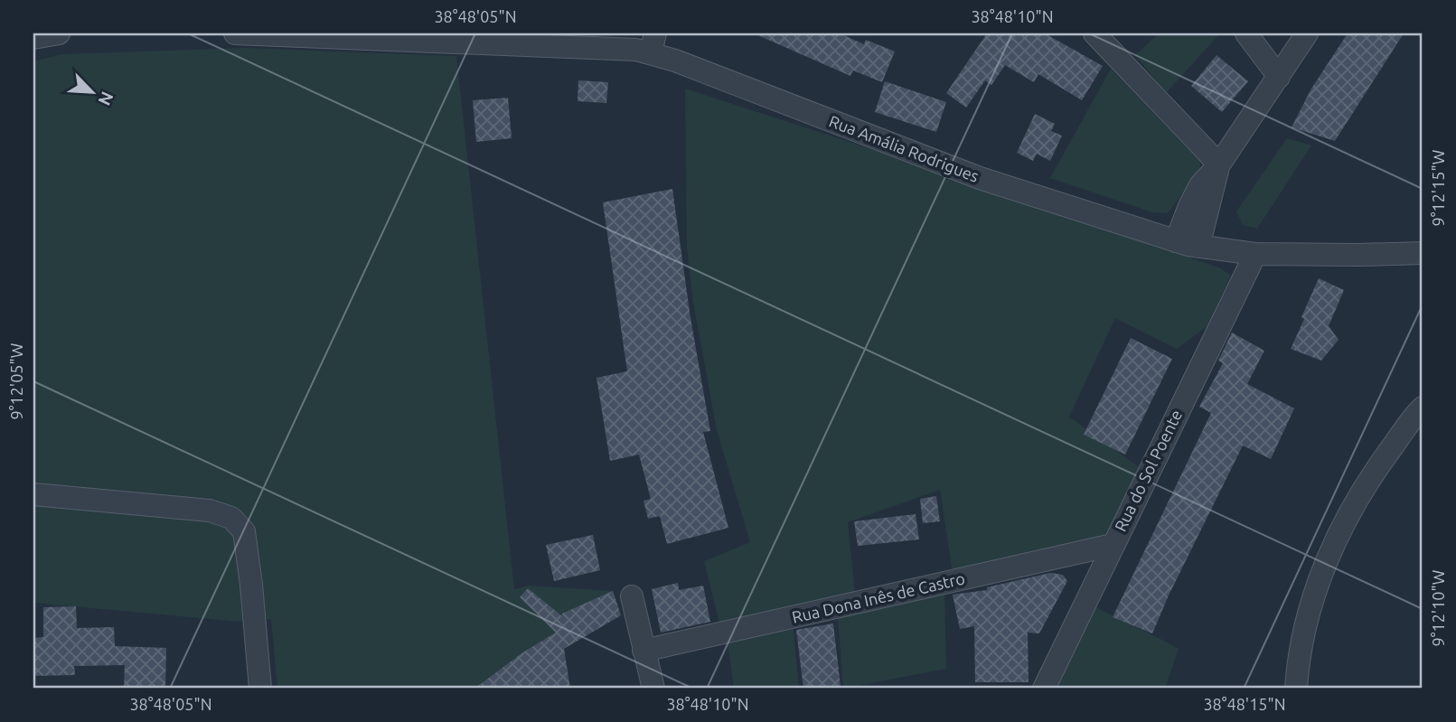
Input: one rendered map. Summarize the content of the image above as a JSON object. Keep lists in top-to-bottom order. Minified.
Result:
{"streets":{"street":["Rua Amália Rodrigues","Rua do Sol Poente","Rua Dona Inês de Castro"]},"crossings":[["Rua Amália Rodrigues","Rua do Sol Poente"],["Rua do Sol Poente","Rua Dona Inês de Castro"]],"north":"bottom right","coordinates":["38°48'05\"N","38°48'10\"N","9°12'15\"W","9°12'05\"W","9°12'10\"W","38°48'15\"N"]}
